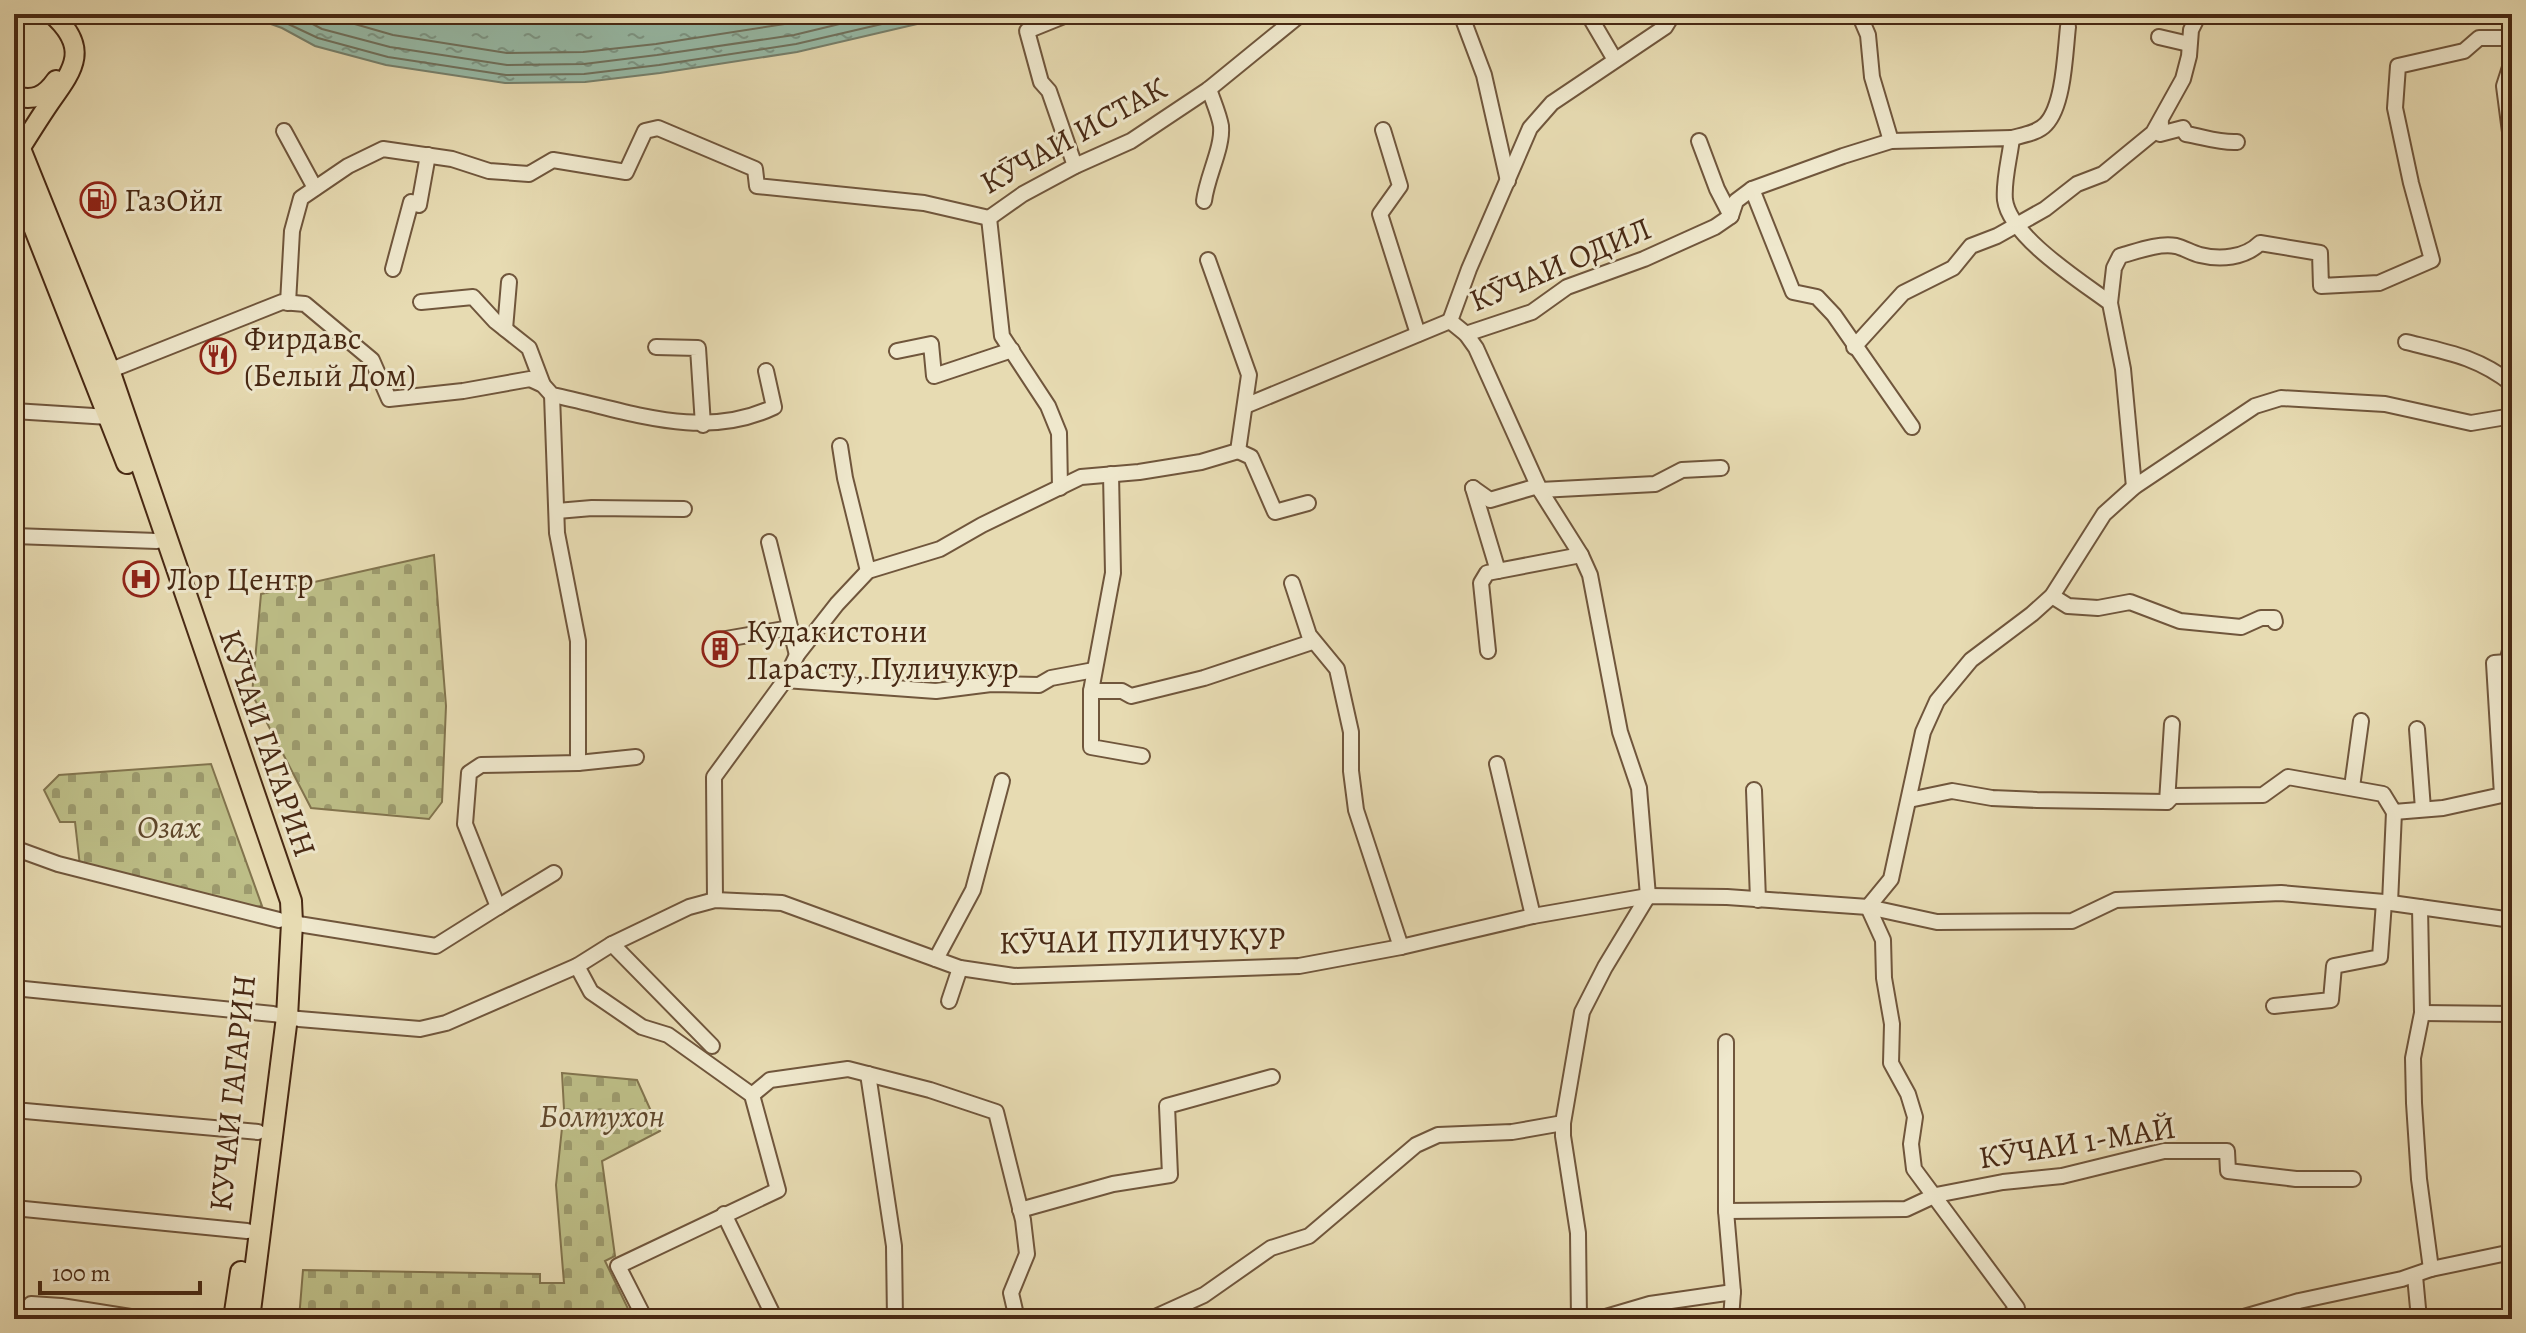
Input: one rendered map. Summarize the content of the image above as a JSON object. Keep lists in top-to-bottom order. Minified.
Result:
{"streets":{"highway":["КӮЧАИ ГАГАРИН","КУЧАИ ГАГАРИН"],"street":["КӮЧАИ ИСТАК","КӮЧАИ ОДИЛ","КӮЧАИ ПУЛИЧУҚУР","КӮЧАИ 1-МАЙ"]},"crossings":[["КӮЧАИ ГАГАРИН","КӮЧАИ ПУЛИЧУҚУР"],["КӮЧАИ ГАГАРИН","КУЧАИ ГАГАРИН"],["КӮЧАИ ПУЛИЧУҚУР","КУЧАИ ГАГАРИН"]],"parks":["Озах","Болтухон"],"places":{"fuel station":["ГазОйл"],"restaurant":["Фирдавс (Белый Дом)"],"hospital":["Лор Центр"],"building":["Кудакистони Парасту, Пуличукур"]},"scale_bar":"100 m"}
